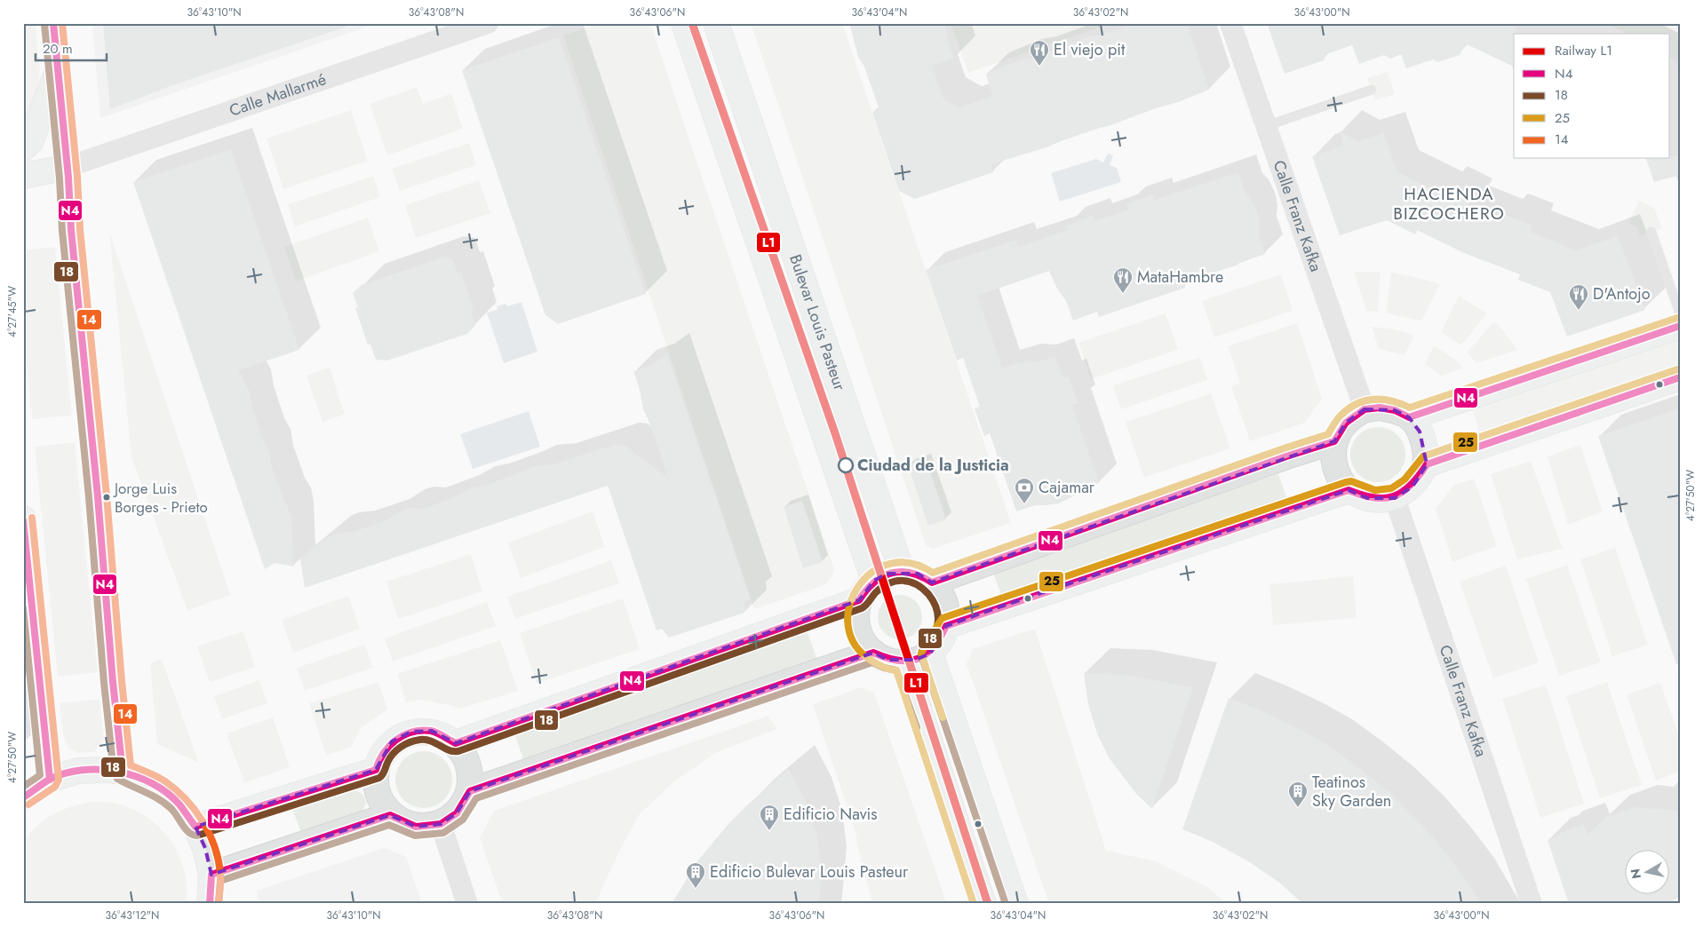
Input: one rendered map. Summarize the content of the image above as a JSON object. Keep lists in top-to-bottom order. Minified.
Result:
{"streets":{"street":["Calle Mallarmé","Calle Franz Kafka","Bulevar Louis Pasteur"]},"districts":["HACIENDA BIZCOCHERO"],"places":{"restaurant":["El viejo pit","MataHambre","D'Antojo"],"other":["Ciudad de la Justicia","Jorge Luis Borges - Prieto"],"bank":["Cajamar"],"building":["Teatinos Sky Garden","Edificio Navis","Edificio Bulevar Louis Pasteur"]},"lines":["rail line L1","transit line N4","transit line 14","transit line 18","transit line 25"],"legend":["Railway L1","N4","18","25","14"],"scale_bar":"20 m","north":"left","coordinates":["36°43'10\"N","36°43'08\"N","36°43'06\"N","36°43'04\"N","36°43'02\"N","36°43'00\"N","4°27'45\"W","4°27'50\"W","36°43'12\"N"]}
